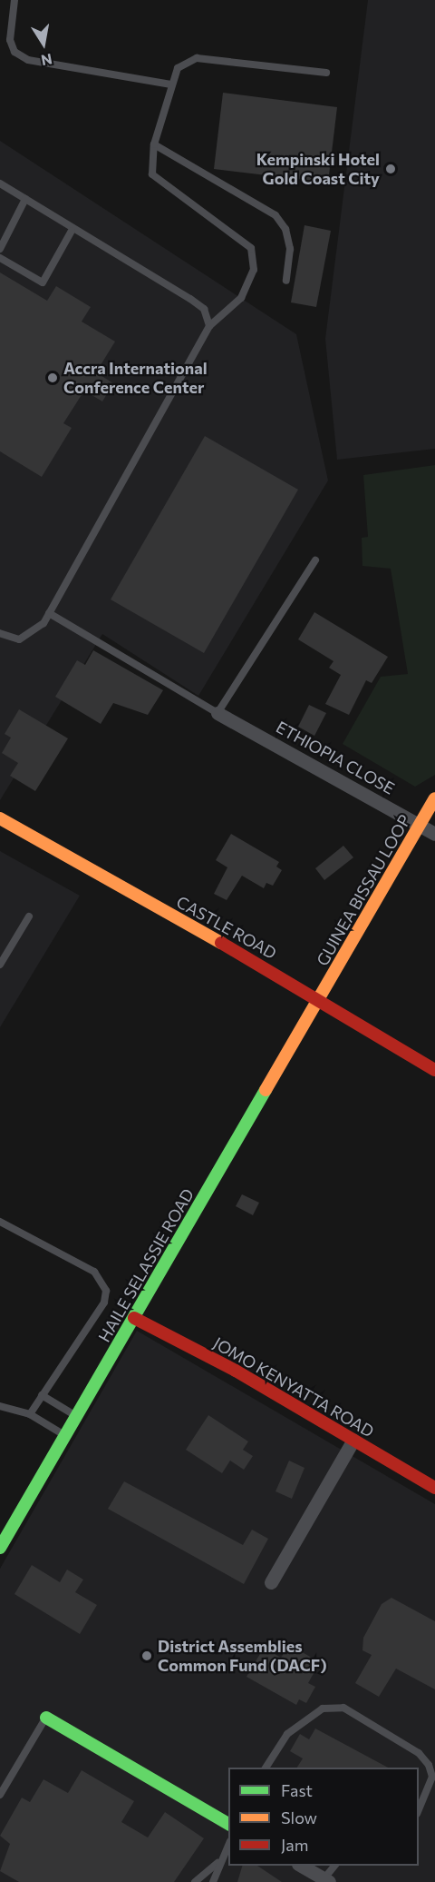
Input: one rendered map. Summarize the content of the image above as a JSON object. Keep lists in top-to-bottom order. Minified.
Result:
{"streets":{"street":["ETHIOPIA CLOSE","GUINEA BISSAU LOOP","CASTLE ROAD","HAILE SELASSIE ROAD","JOMO KENYATTA ROAD"]},"crossings":[["ETHIOPIA CLOSE","GUINEA BISSAU LOOP"],["GUINEA BISSAU LOOP","CASTLE ROAD"],["GUINEA BISSAU LOOP","HAILE SELASSIE ROAD"],["CASTLE ROAD","HAILE SELASSIE ROAD"],["HAILE SELASSIE ROAD","JOMO KENYATTA ROAD"]],"places":["Kempinski Hotel Gold Coast City","Accra International Conference Center","District Assemblies Common Fund (DACF)"],"legend":["Fast","Slow","Jam"],"north":"bottom"}
